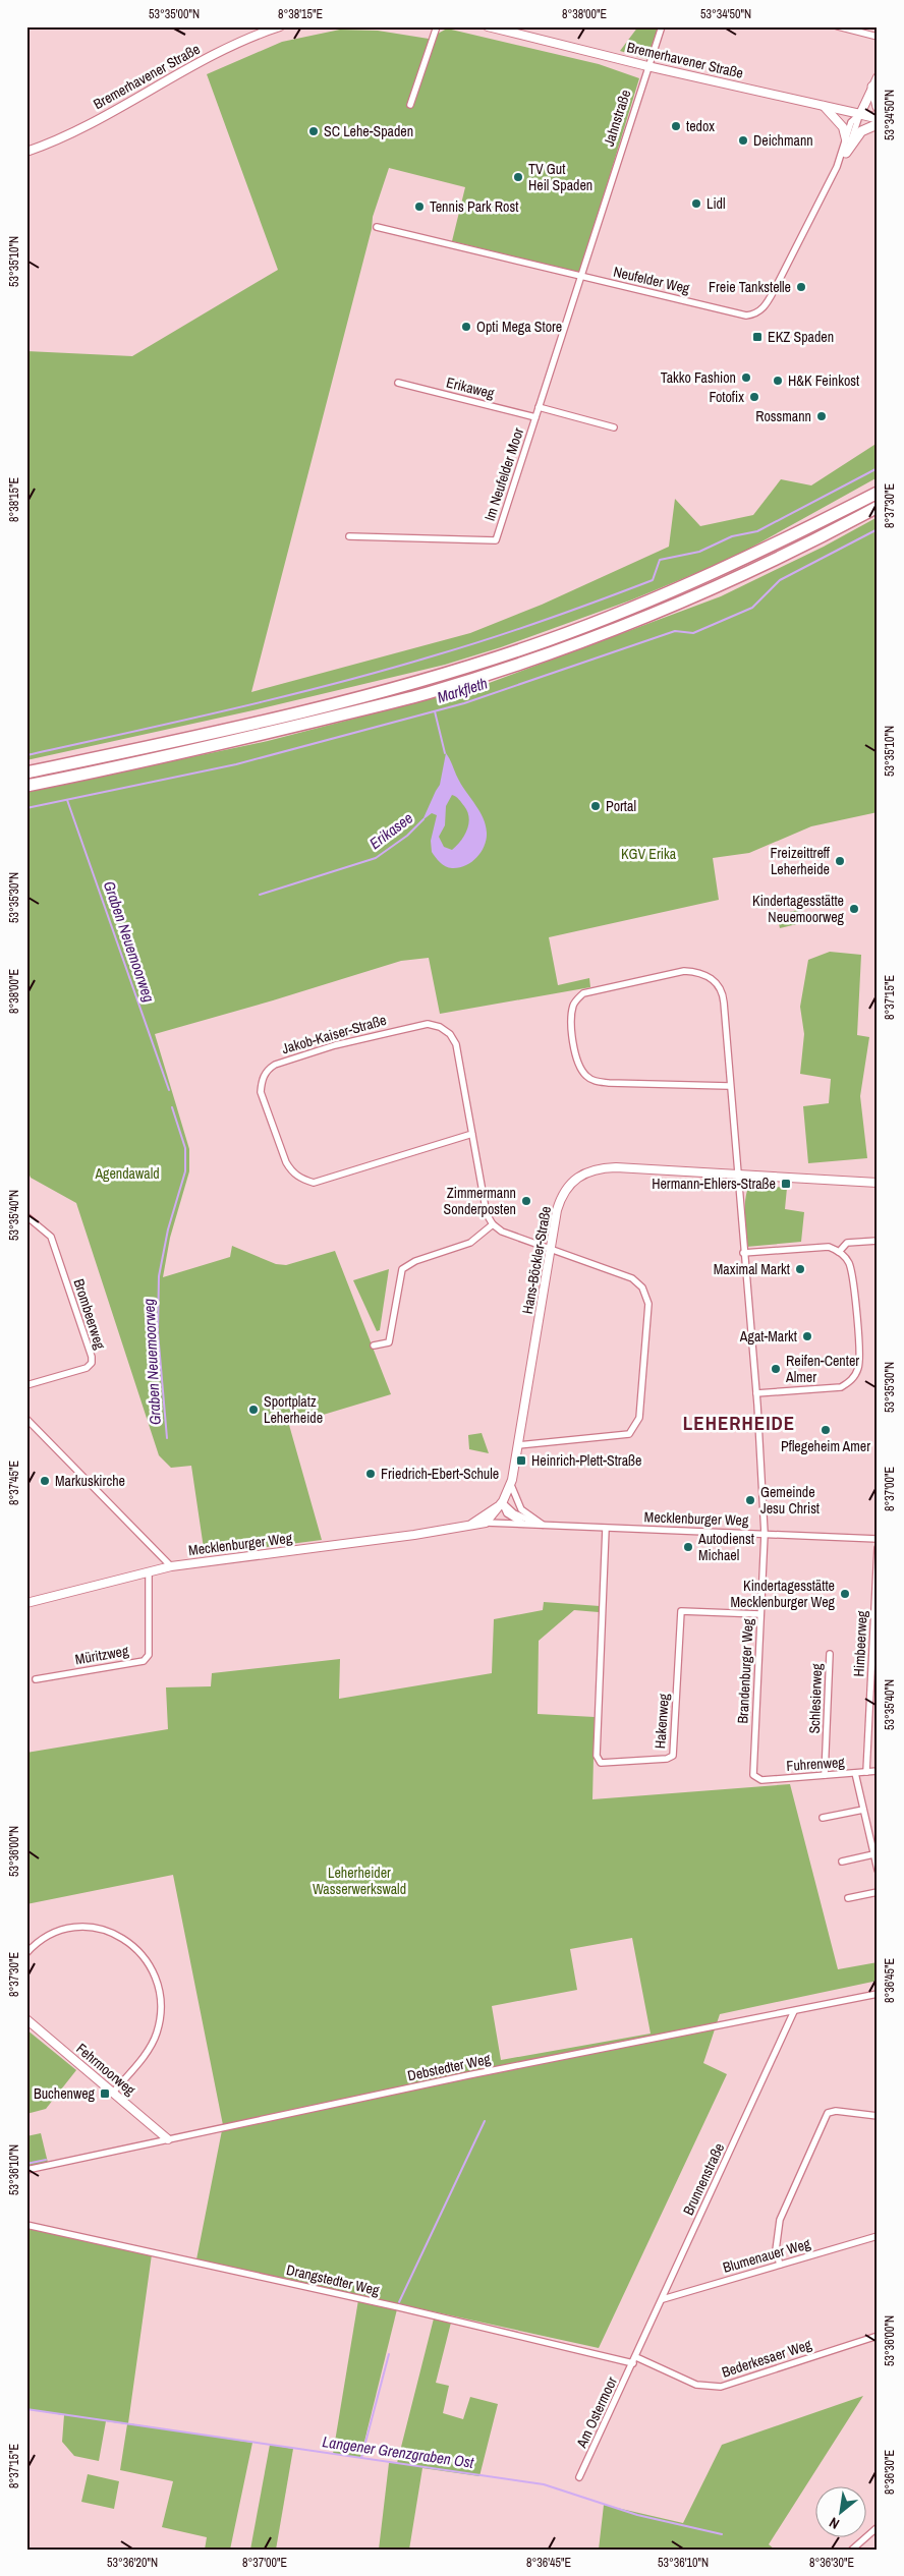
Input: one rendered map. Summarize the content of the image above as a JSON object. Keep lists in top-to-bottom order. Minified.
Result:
{"streets":{"main road":["Bremerhavener Straße"],"street":["Jahnstraße","Neufelder Weg","Erikaweg","Im Neufelder Moor","Jakob-Kaiser-Straße","Hans-Böckler-Straße","Brombeerweg","Mecklenburger Weg","Himbeerweg","Müritzweg","Brandenburger Weg","Schlesierweg","Hakenweg","Fuhrenweg","Debstedter Weg","Fehrmoorweg","Brunnenstraße","Blumenauer Weg","Drangstedter Weg","Bederkesaer Weg","Am Ostermoor"]},"crossings":[["Bremerhavener Straße","Jahnstraße"],["Bremerhavener Straße","Neufelder Weg"],["Jahnstraße","Neufelder Weg"],["Jahnstraße","Im Neufelder Moor"],["Neufelder Weg","Im Neufelder Moor"],["Erikaweg","Im Neufelder Moor"],["Hans-Böckler-Straße","Mecklenburger Weg"],["Hans-Böckler-Straße","Brandenburger Weg"],["Mecklenburger Weg","Müritzweg"],["Mecklenburger Weg","Brandenburger Weg"],["Mecklenburger Weg","Hakenweg"],["Himbeerweg","Fuhrenweg"],["Brandenburger Weg","Hakenweg"],["Brandenburger Weg","Fuhrenweg"],["Schlesierweg","Fuhrenweg"],["Debstedter Weg","Fehrmoorweg"],["Debstedter Weg","Brunnenstraße"],["Brunnenstraße","Blumenauer Weg"],["Brunnenstraße","Drangstedter Weg"],["Brunnenstraße","Bederkesaer Weg"],["Brunnenstraße","Am Ostermoor"],["Drangstedter Weg","Bederkesaer Weg"],["Drangstedter Weg","Am Ostermoor"],["Bederkesaer Weg","Am Ostermoor"]],"districts":["LEHERHEIDE"],"water":["Markfleth","Erikasee","Graben Neuemoorweg","Langener Grenzgraben Ost"],"parks":["KGV Erika","Agendawald","Leherheider Wasserwerkswald"],"places":{"other":["tedox","SC Lehe-Spaden","Deichmann","TV Gut Heil Spaden","Lidl","Tennis Park Rost","Freie Tankstelle","Opti Mega Store","Takko Fashion","H&K Feinkost","Fotofix","Rossmann","Portal","Freizeittreff Leherheide","Kindertagesstätte Neuemoorweg","Zimmermann Sonderposten","Maximal Markt","Agat-Markt","Reifen-Center Almer","Sportplatz Leherheide","Pflegeheim Amer","Friedrich-Ebert-Schule","Markuskirche","Gemeinde Jesu Christ","Autodienst Michael","Kindertagesstätte Mecklenburger Weg"],"transit":["EKZ Spaden","Hermann-Ehlers-Straße","Heinrich-Plett-Straße","Buchenweg"]},"north":"bottom left","coordinates":["53°35'00\"N","8°38'15\"E","8°38'00\"E","53°34'50\"N","53°35'10\"N","8°37'30\"E","53°35'30\"N","8°37'15\"E","53°35'40\"N","8°37'45\"E","8°37'00\"E","53°36'00\"N","8°36'45\"E","53°36'10\"N","8°36'30\"E","53°36'20\"N"]}
